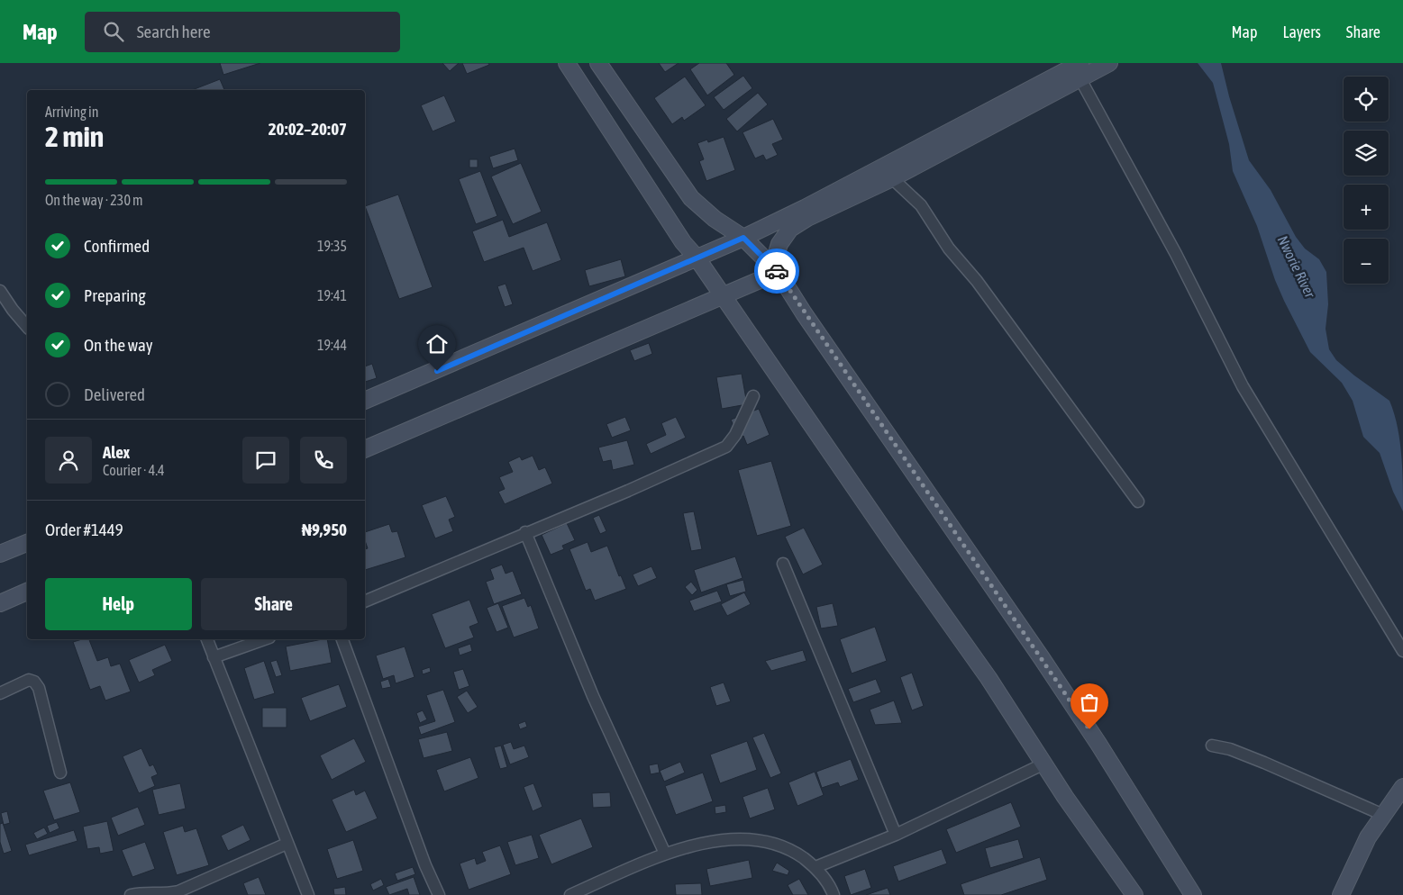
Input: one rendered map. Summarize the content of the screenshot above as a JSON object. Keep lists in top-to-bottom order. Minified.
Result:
{"water":["Nworie River"],"page":{"header":"Map","search":"Search here","nav":["Map","Layers","Share"],"map_buttons":["+","−"],"heading":["2 min","Arriving in","20:02–20:07"],"panel":["Alex","Courier · 4.4","Order #1449","₦9,950"],"bar":"On the way · 230 m","list":[["Confirmed","19:35"],["Preparing","19:41"],["On the way","19:44"],"Delivered"],"buttons":["Help","Share"]}}
